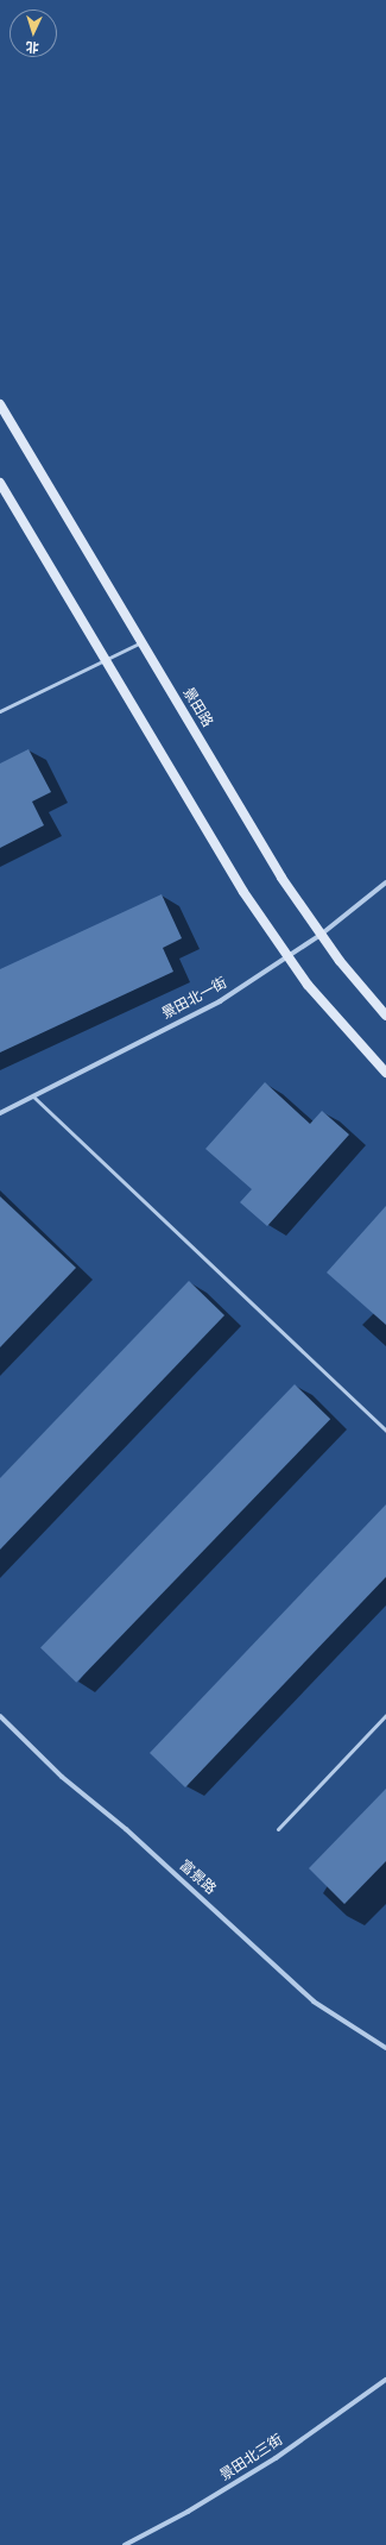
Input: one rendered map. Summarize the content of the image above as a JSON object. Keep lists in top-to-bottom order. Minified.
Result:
{"streets":{"main road":["景田路"],"street":["景田北一街","富景路","景田北三街"]},"crossings":[["景田路","景田北一街"]],"north":"bottom"}
